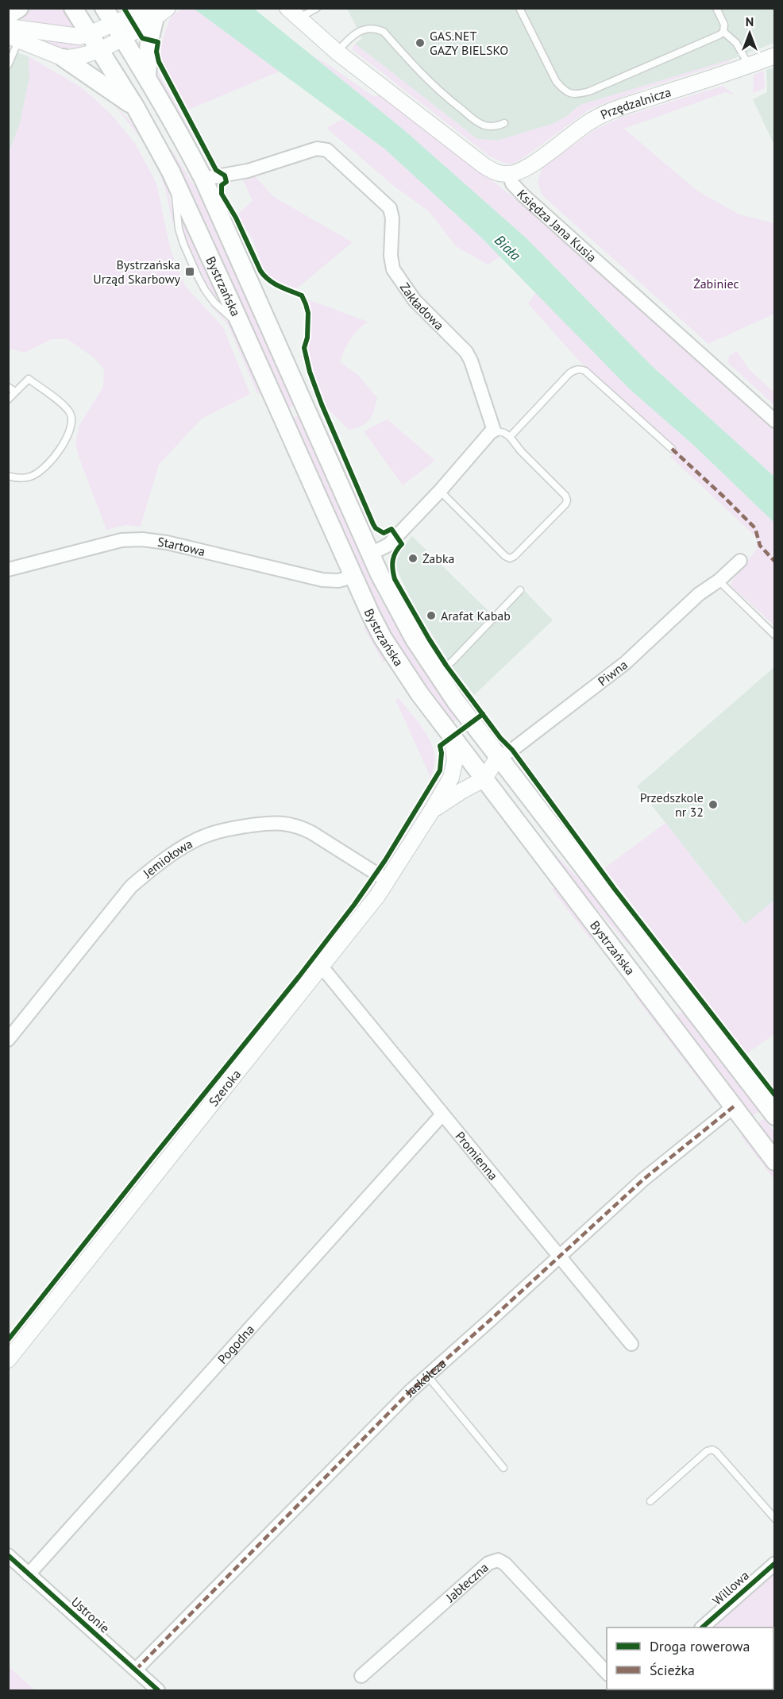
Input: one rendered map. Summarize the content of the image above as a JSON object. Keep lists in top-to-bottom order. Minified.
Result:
{"streets":{"main road":["Bystrzańska"],"street":["Przędzalnicza","Księdza Jana Kusia","Zakładowa","Startowa","Piwna","Jemiołowa","Szeroka","Promienna","Pogodna","Jaskółcza","Jabłeczna","Willowa","Ustronie"]},"crossings":[["Przędzalnicza","Księdza Jana Kusia"],["Bystrzańska","Zakładowa"],["Bystrzańska","Startowa"],["Bystrzańska","Piwna"],["Bystrzańska","Szeroka"],["Bystrzańska","Jaskółcza"],["Piwna","Szeroka"],["Jemiołowa","Szeroka"],["Szeroka","Promienna"],["Promienna","Pogodna"],["Promienna","Jaskółcza"],["Pogodna","Ustronie"],["Jaskółcza","Ustronie"]],"water":["Biała"],"parks":["Żabiniec"],"places":{"other":["GAS.NET GAZY BIELSKO","Żabka","Arafat Kabab","Przedszkole nr 32"],"transit":["Bystrzańska Urząd Skarbowy"]},"legend":["Droga rowerowa","Ścieżka"],"north":"top"}
